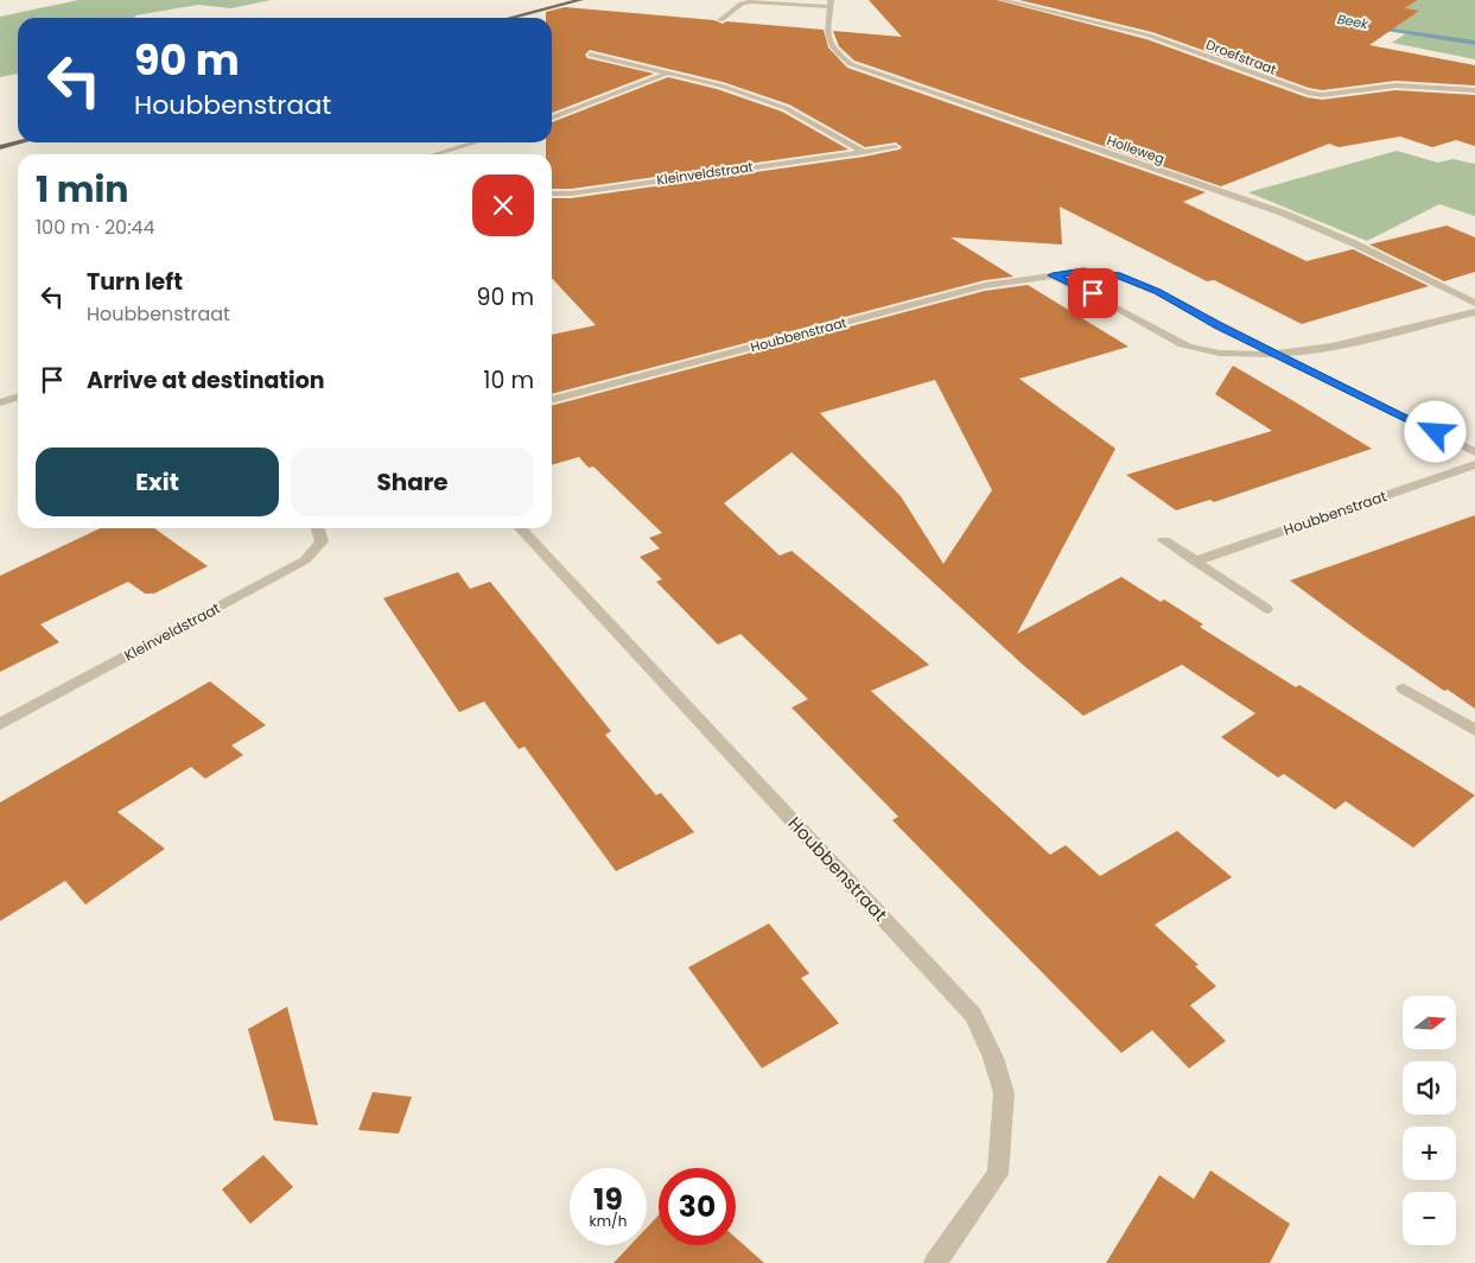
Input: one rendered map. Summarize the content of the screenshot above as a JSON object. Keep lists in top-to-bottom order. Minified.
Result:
{"streets":{"street":["Droefstraat","Holleweg","Kleinveldstraat","Houbbenstraat"]},"water":["Beek"],"north":"right","page":{"turn":["90 m","Houbbenstraat"],"heading":["1 min","100 m · 20:44"],"list":[{"name":"Turn left","note":"Houbbenstraat","value":"90 m"},{"name":"Arrive at destination","value":"10 m"}],"buttons":["Exit","Share"],"map_buttons":["+","−"],"speed":"19 km/h","limit":"30"}}
